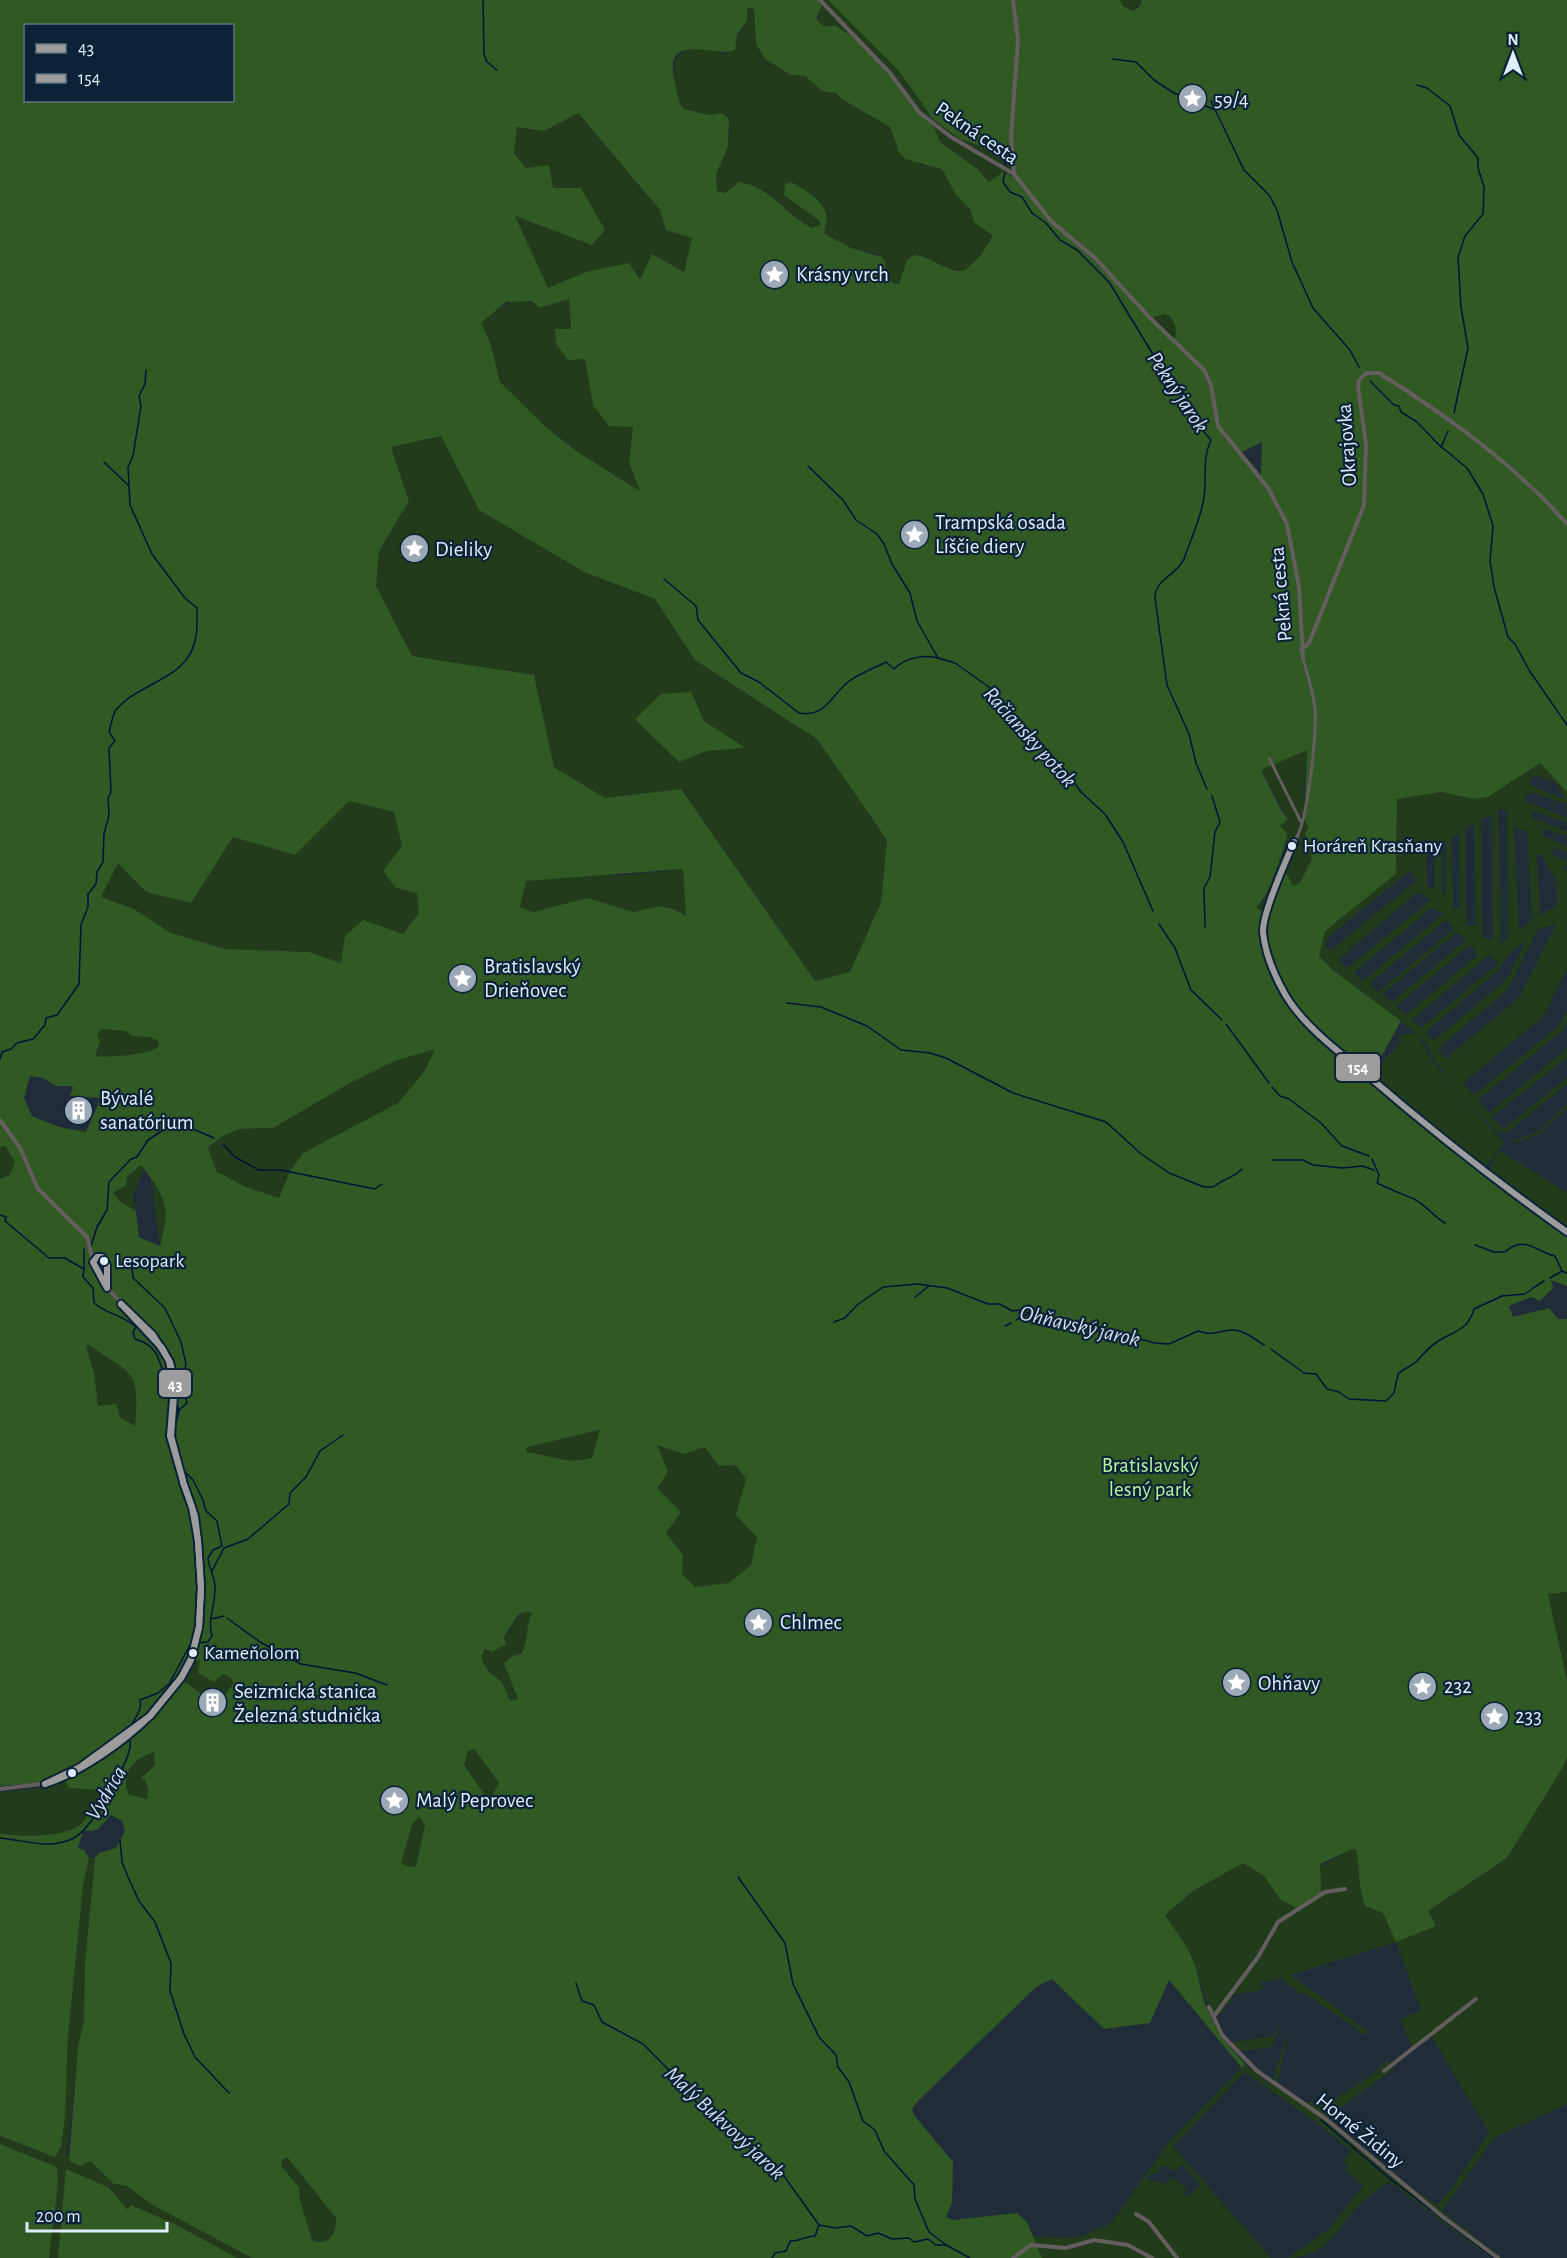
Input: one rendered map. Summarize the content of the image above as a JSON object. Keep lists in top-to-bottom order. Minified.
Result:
{"streets":{"street":["Pekná cesta","Okrajovka","Horné Židiny"]},"crossings":[["Pekná cesta","Okrajovka"]],"water":["Pekný jarok","Račiansky potok","Ohňavský jarok","Vydrica","Malý Bukvový jarok"],"parks":["Bratislavský lesný park"],"places":{"place":["59/4","Krásny vrch","Trampská osada Líščie diery","Dieliky","Bratislavský Drieňovec","Chlmec","Ohňavy","232","233","Malý Peprovec"],"other":["Horáreň Krasňany","Lesopark","Kameňolom"],"building":["Bývalé sanatórium","Seizmická stanica Železná studnička"]},"lines":["transit line 154","transit line 43"],"legend":["43","154"],"scale_bar":"200 m","north":"top"}
